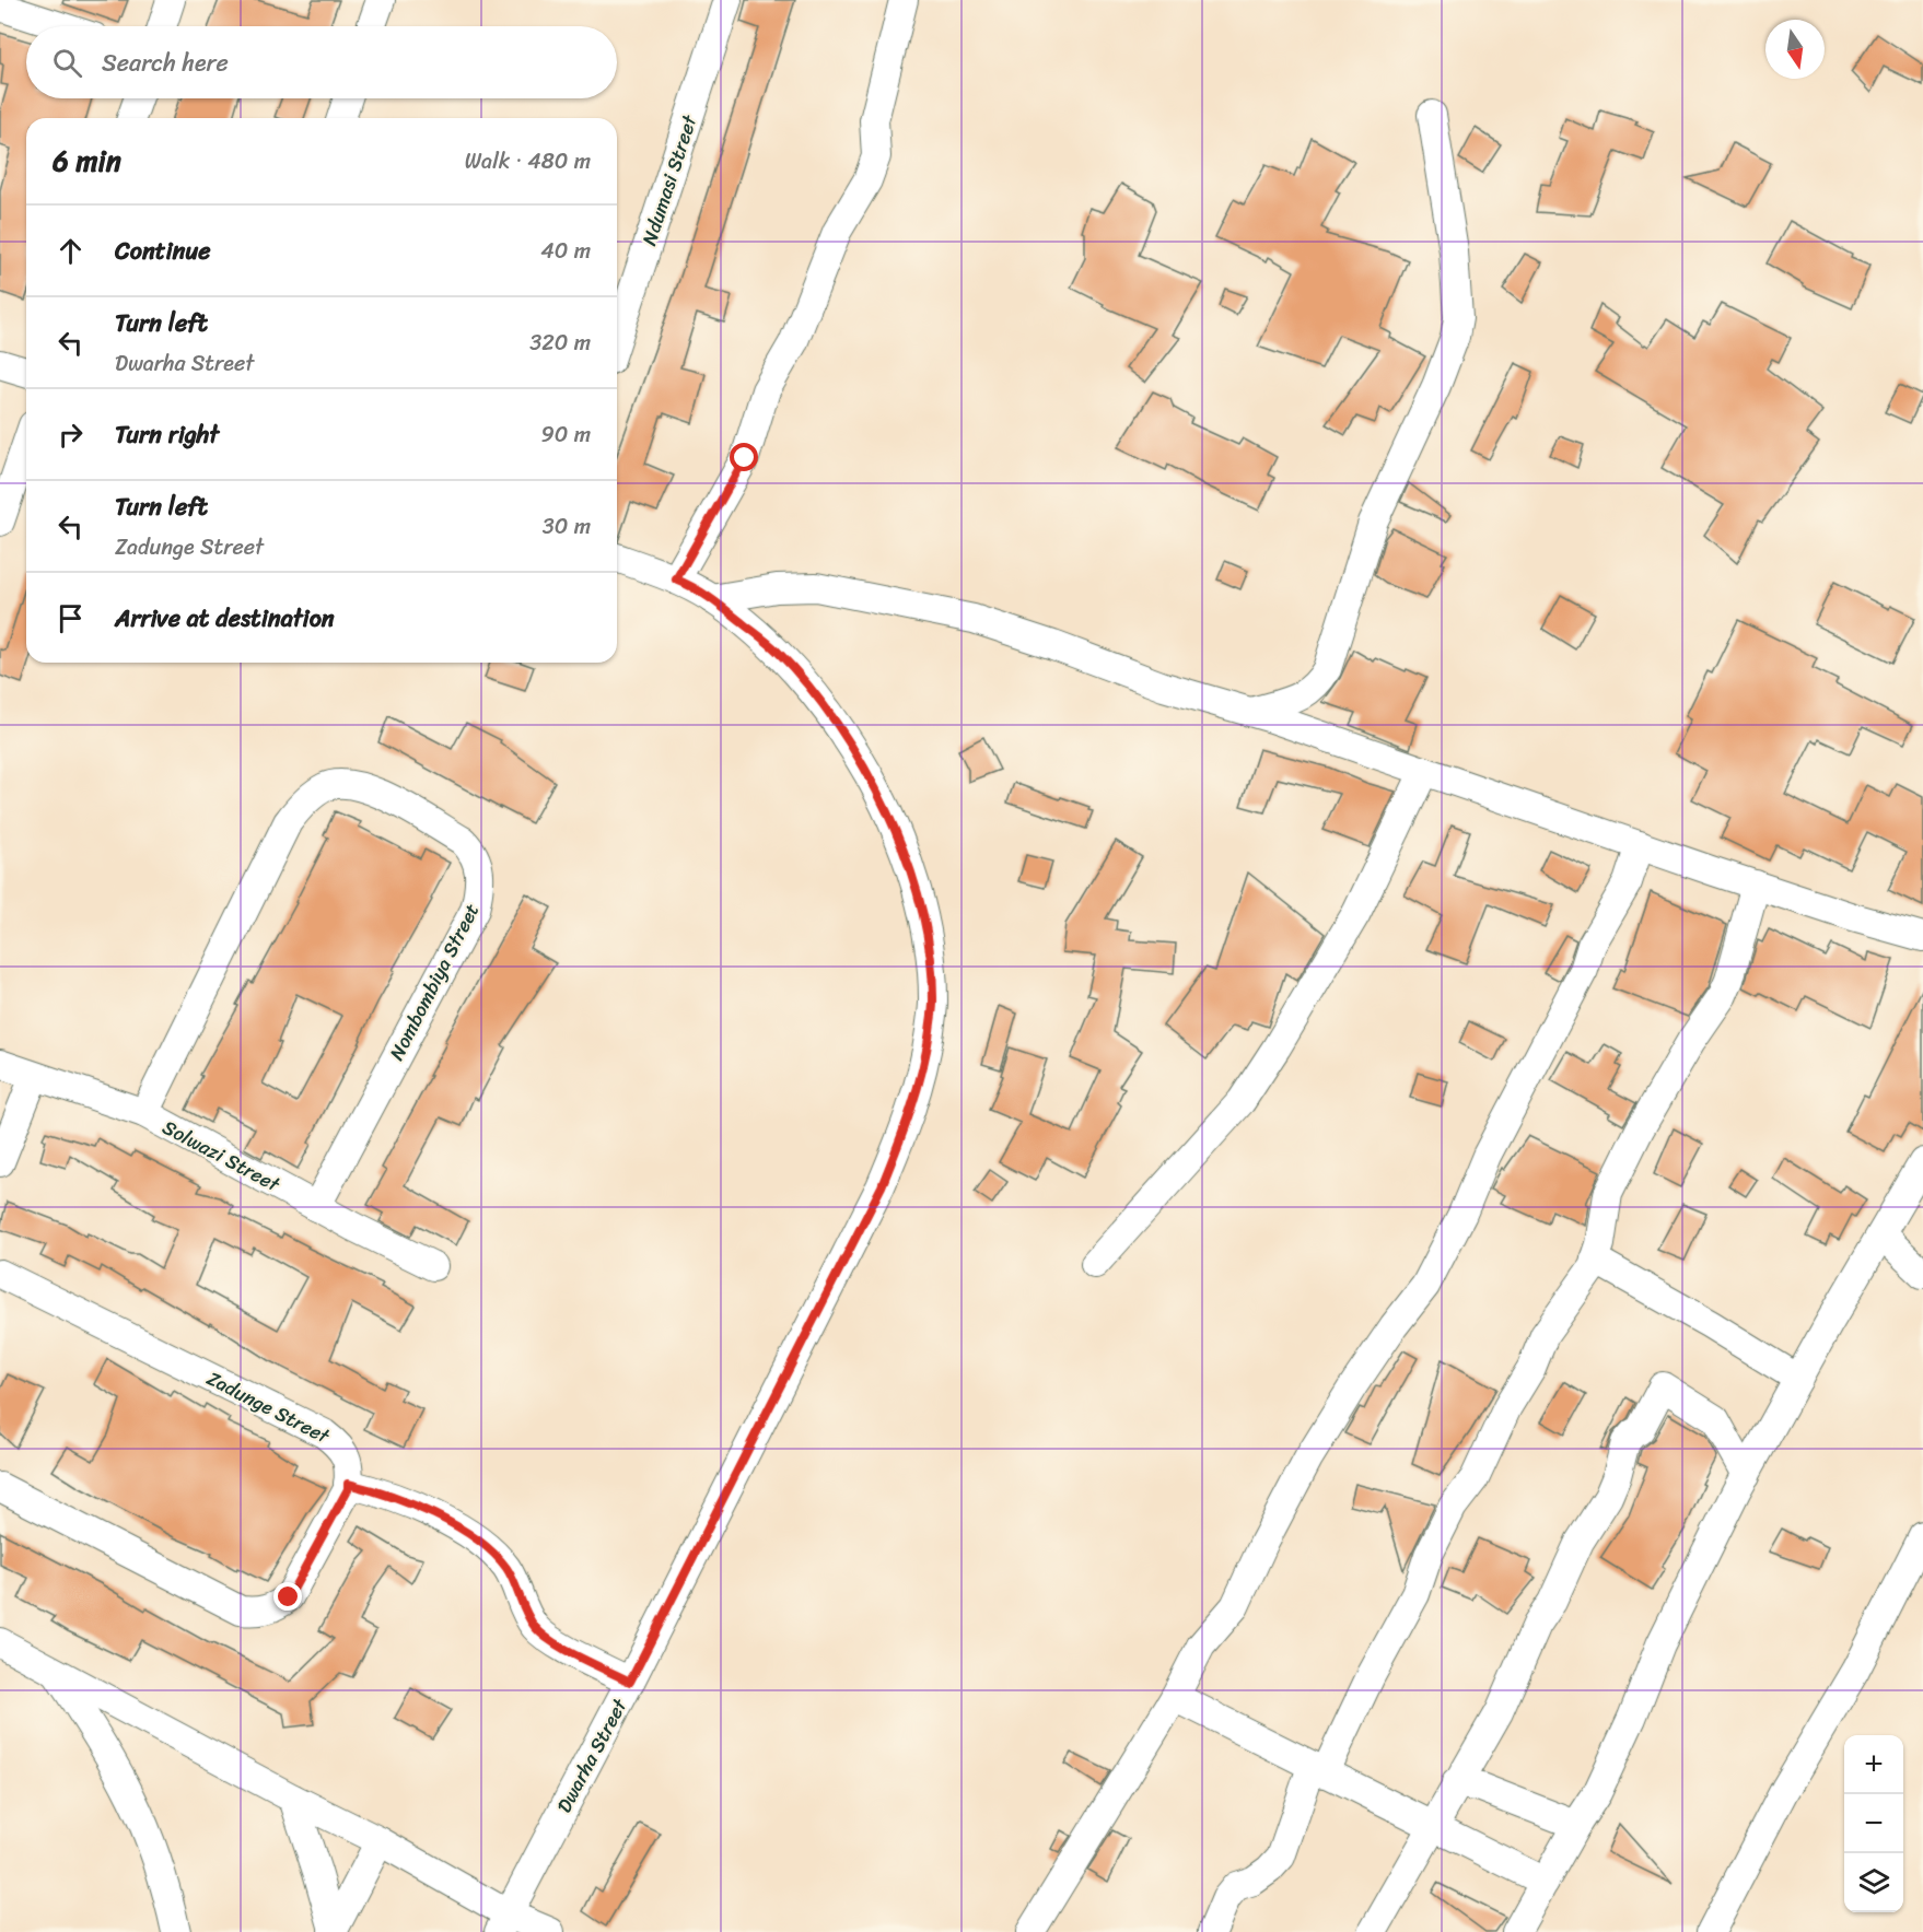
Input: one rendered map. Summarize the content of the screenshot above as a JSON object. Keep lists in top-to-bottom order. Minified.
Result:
{"streets":{"street":["Ndumasi Street","Nombombiya Street","Solwazi Street","Zadunge Street","Dwarha Street"]},"crossings":[["Nombombiya Street","Solwazi Street"]],"north":"bottom","page":{"search":"Search here","heading":["6 min","Walk · 480 m"],"list":[["Continue","40 m"],["Turn left","Dwarha Street","320 m"],["Turn right","90 m"],["Turn left","Zadunge Street","30 m"],"Arrive at destination"],"map_buttons":["+","−"]}}
